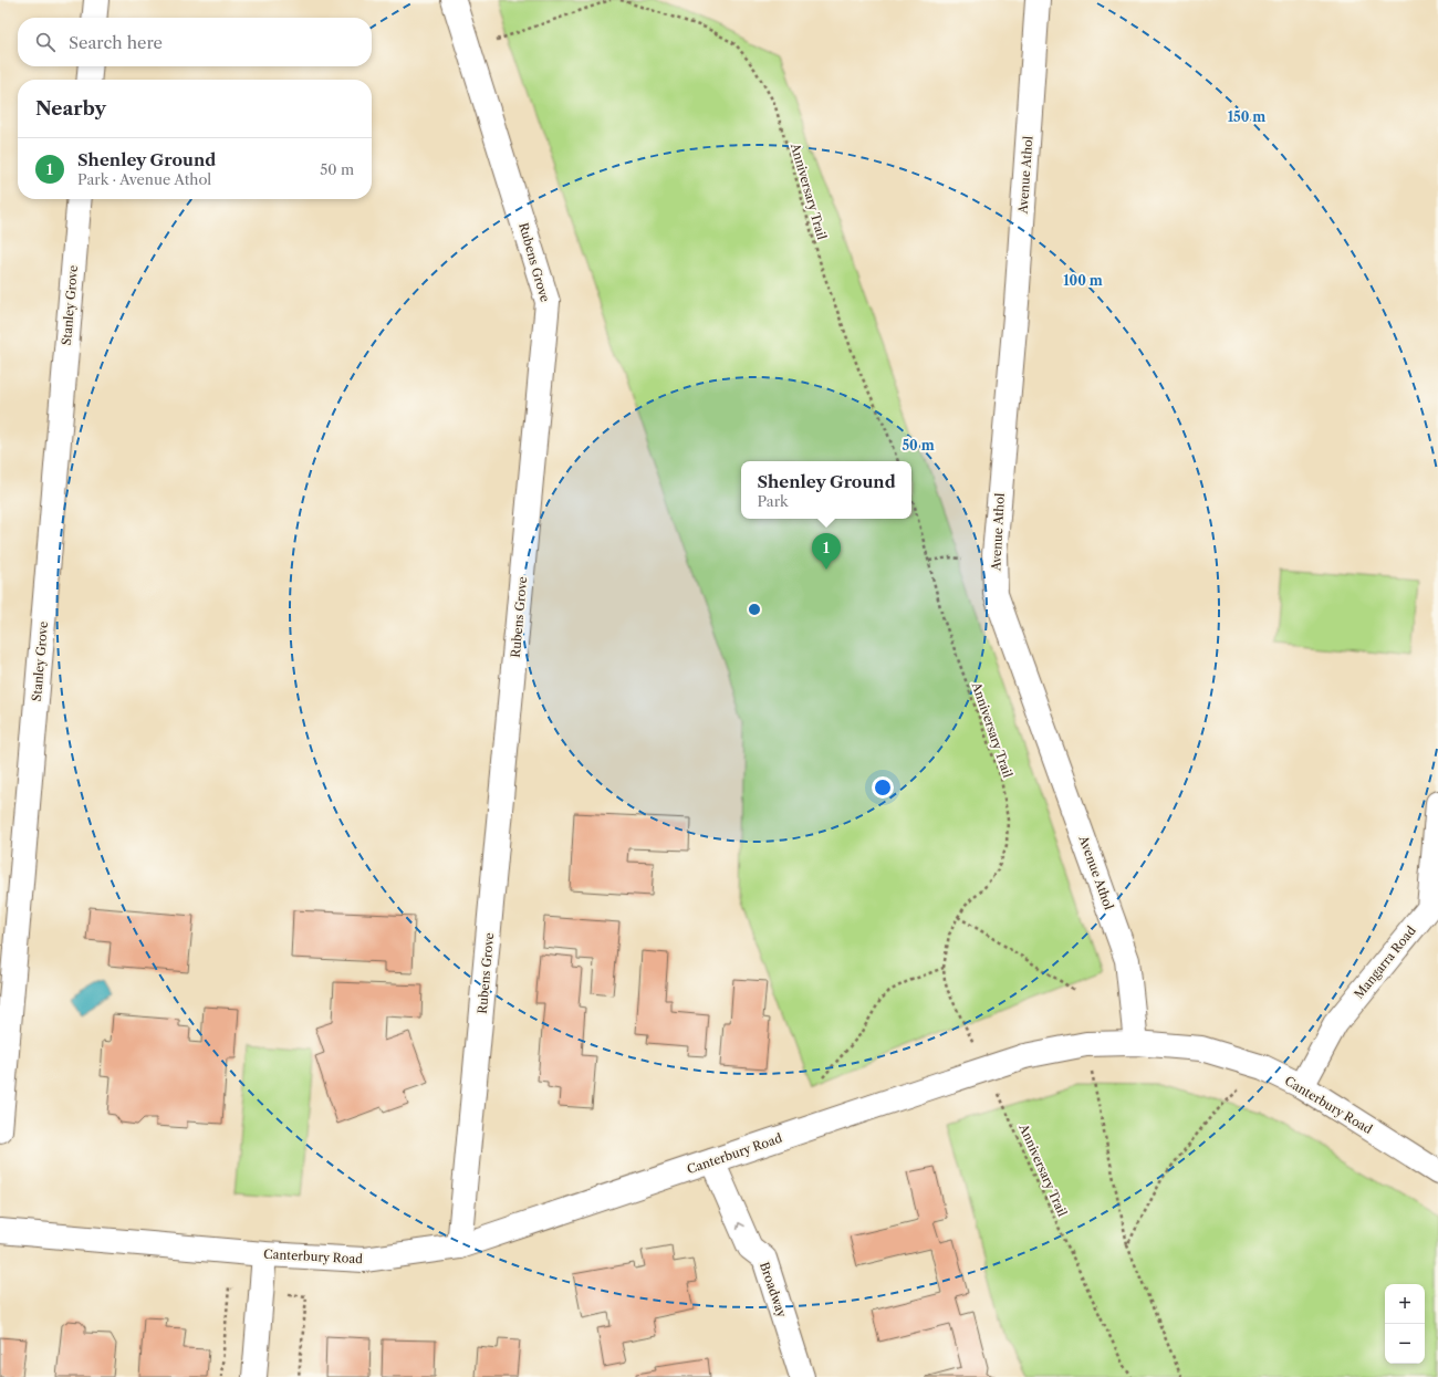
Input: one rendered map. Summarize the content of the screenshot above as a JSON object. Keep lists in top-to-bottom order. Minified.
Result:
{"streets":{"street":["Avenue Athol","Rubens Grove","Stanley Grove","Mangarra Road","Canterbury Road","Broadway"],"path":["Anniversary Trail"]},"crossings":[["Avenue Athol","Canterbury Road"],["Rubens Grove","Canterbury Road"],["Mangarra Road","Canterbury Road"],["Canterbury Road","Broadway"]],"one_way":["Broadway"],"page":{"search":"Search here","heading":"Nearby","list":[{"mark":"1","name":"Shenley Ground","note":"Park · Avenue Athol","value":"50 m"}],"popup":["Shenley Ground","Park"],"pins":"1","map_buttons":["+","−"]},"rings":["150 m","100 m","50 m"]}
